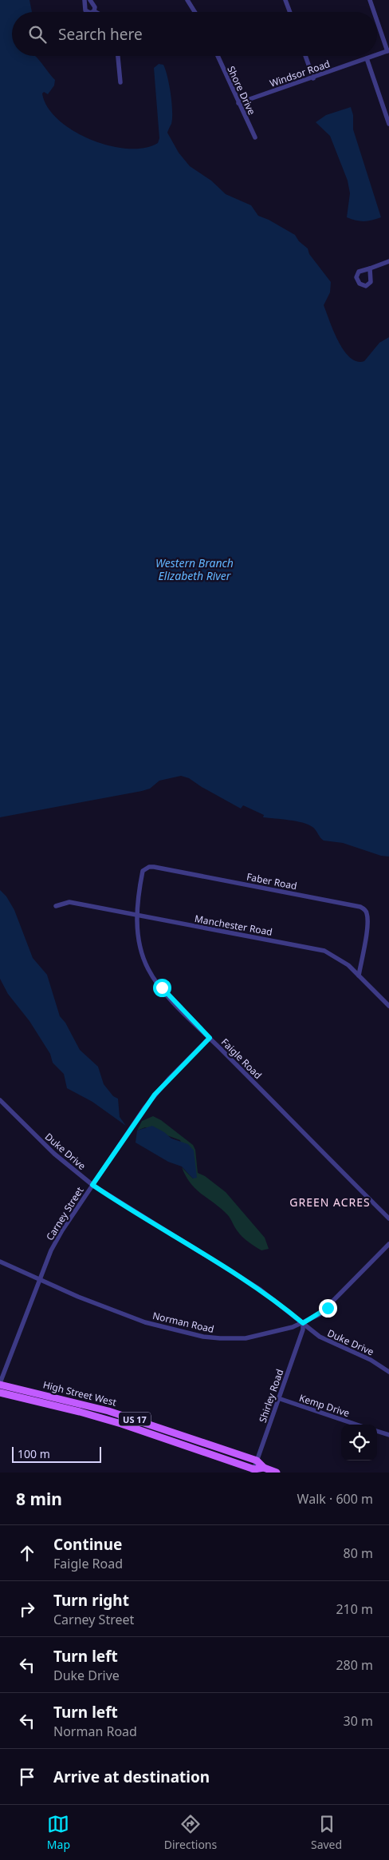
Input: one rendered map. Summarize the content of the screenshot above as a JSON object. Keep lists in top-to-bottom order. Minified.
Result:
{"streets":{"main road":["High Street West","US 17"],"street":["Windsor Road","Shore Drive","Faber Road","Manchester Road","Faigle Road","Duke Drive","Carney Street","Norman Road","Shirley Road","Kemp Drive"]},"crossings":[["Windsor Road","Shore Drive"],["Faber Road","Manchester Road"],["Faber Road","Faigle Road"],["Manchester Road","Faigle Road"],["Faigle Road","Carney Street"],["Duke Drive","Carney Street"],["Duke Drive","Norman Road"],["Duke Drive","Shirley Road"],["Carney Street","Norman Road"],["Carney Street","High Street West"],["Norman Road","Shirley Road"],["High Street West","Shirley Road"],["Shirley Road","Kemp Drive"]],"districts":["GREEN ACRES"],"water":["Western Branch Elizabeth River"],"scale_bar":"100 m","page":{"search":"Search here","scale":"100 m","heading":["8 min","Walk · 600 m"],"list":[["Continue","Faigle Road","80 m"],["Turn right","Carney Street","210 m"],["Turn left","Duke Drive","280 m"],["Turn left","Norman Road","30 m"],"Arrive at destination"],"nav":["Map","Directions","Saved"]}}
